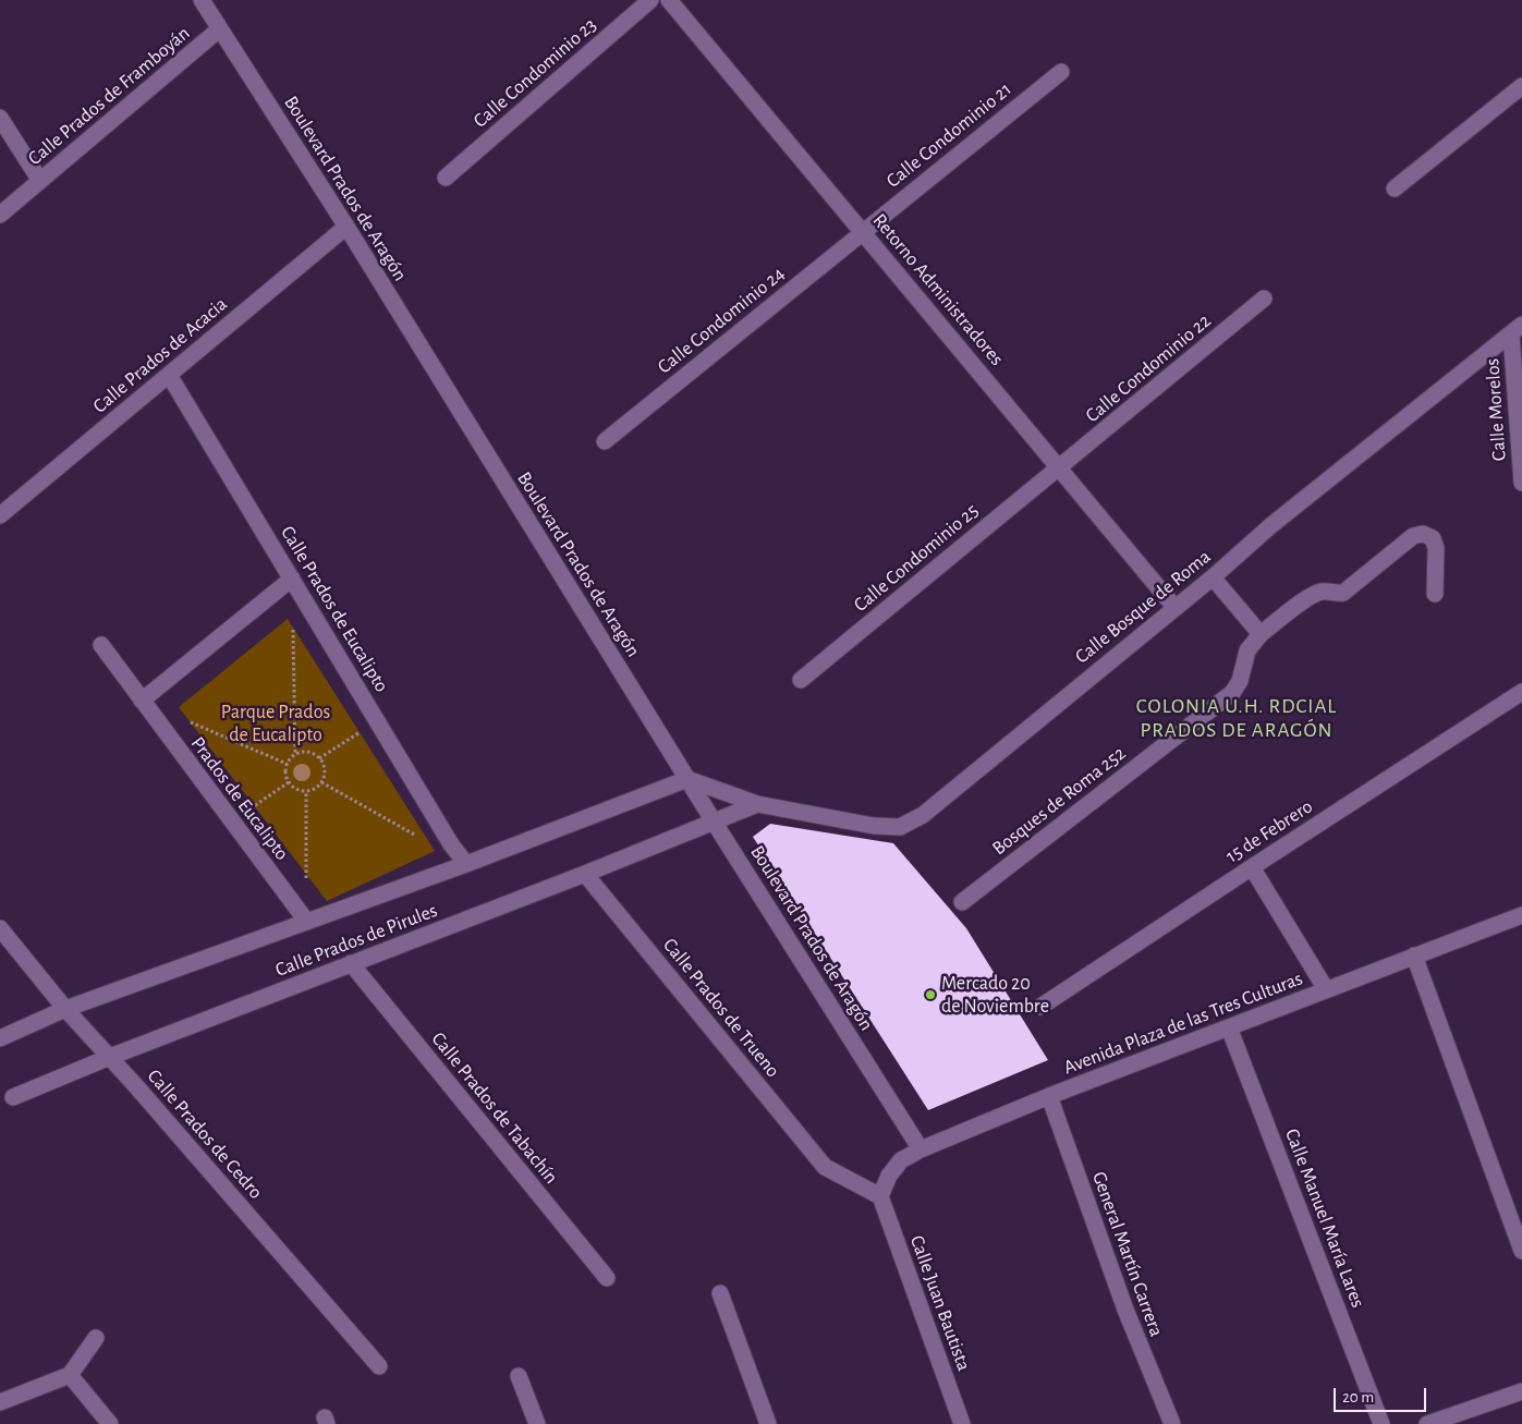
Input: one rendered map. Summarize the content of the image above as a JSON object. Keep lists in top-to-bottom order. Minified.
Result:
{"streets":{"street":["Calle Condominio 23","Calle Prados de Framboyán","Calle Condominio 21","Boulevard Prados de Aragón","Retorno Administradores","Calle Condominio 24","Calle Prados de Acacia","Calle Condominio 22","Calle Morelos","Calle Condominio 25","Calle Bosque de Roma","Calle Prados de Eucalipto","Prados de Eucalipto","Bosques de Roma 252","15 de Febrero","Calle Prados de Pirules","Calle Prados de Trueno","Avenida Plaza de las Tres Culturas","Calle Prados de Tabachín","Calle Prados de Cedro","Calle Manuel María Lares","General Martín Carrera","Calle Juan Bautista"]},"crossings":[["Calle Prados de Framboyán","Boulevard Prados de Aragón"],["Calle Condominio 21","Retorno Administradores"],["Calle Condominio 21","Calle Condominio 24"],["Boulevard Prados de Aragón","Calle Prados de Acacia"],["Boulevard Prados de Aragón","Calle Bosque de Roma"],["Boulevard Prados de Aragón","Calle Prados de Pirules"],["Boulevard Prados de Aragón","Avenida Plaza de las Tres Culturas"],["Retorno Administradores","Calle Condominio 24"],["Retorno Administradores","Calle Condominio 22"],["Retorno Administradores","Calle Condominio 25"],["Retorno Administradores","Calle Bosque de Roma"],["Calle Prados de Acacia","Calle Prados de Eucalipto"],["Calle Condominio 22","Calle Condominio 25"],["Calle Morelos","Calle Bosque de Roma"],["Calle Bosque de Roma","Calle Prados de Pirules"],["Calle Prados de Eucalipto","Calle Prados de Pirules"],["Prados de Eucalipto","Calle Prados de Pirules"],["Calle Prados de Pirules","Calle Prados de Trueno"],["Calle Prados de Pirules","Calle Prados de Tabachín"],["Calle Prados de Pirules","Calle Prados de Cedro"],["Calle Prados de Trueno","Avenida Plaza de las Tres Culturas"],["Calle Prados de Trueno","Calle Juan Bautista"],["Avenida Plaza de las Tres Culturas","Calle Manuel María Lares"],["Avenida Plaza de las Tres Culturas","General Martín Carrera"],["Avenida Plaza de las Tres Culturas","Calle Juan Bautista"]],"districts":["COLONIA U.H. RDCIAL PRADOS DE ARAGÓN"],"parks":["Parque Prados de Eucalipto"],"places":["Mercado 20 de Noviembre"],"scale_bar":"20 m"}
